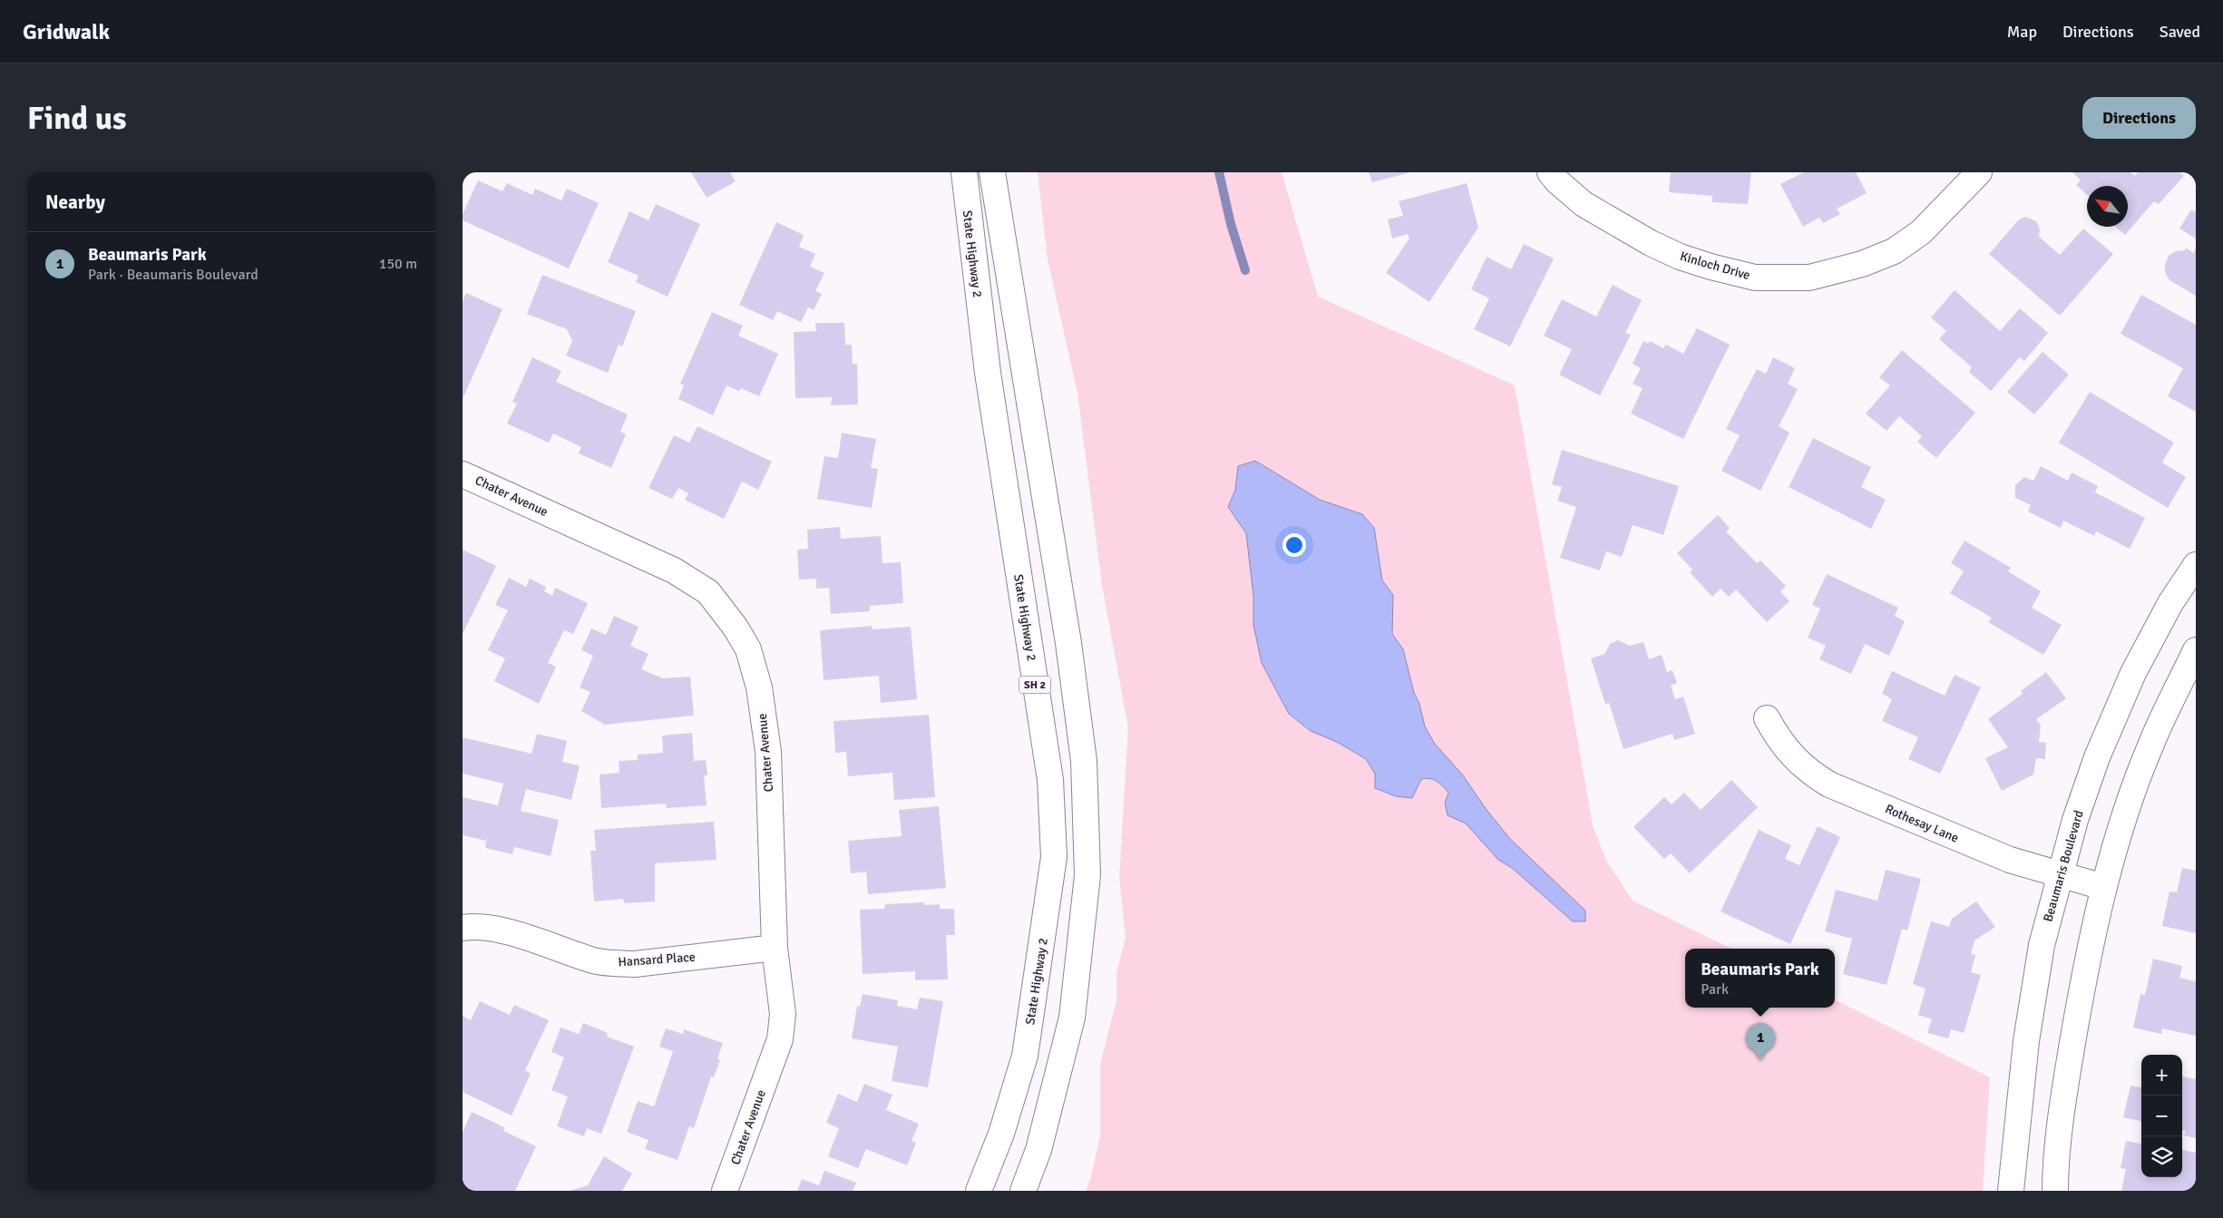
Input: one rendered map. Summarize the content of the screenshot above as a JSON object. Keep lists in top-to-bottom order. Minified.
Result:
{"streets":{"main road":["State Highway 2","Kinloch Drive","Chater Avenue","SH 2","Rothesay Lane","Beaumaris Boulevard","Hansard Place"]},"crossings":[["Chater Avenue","Hansard Place"],["Rothesay Lane","Beaumaris Boulevard"]],"north":"top left","page":{"header":"Gridwalk","nav":["Map","Directions","Saved"],"buttons":"Directions","title":"Find us","heading":"Nearby","list":[{"mark":"1","name":"Beaumaris Park","note":"Park · Beaumaris Boulevard","value":"150 m"}],"popup":["Beaumaris Park","Park"],"pins":"1","map_buttons":["+","−"]}}
